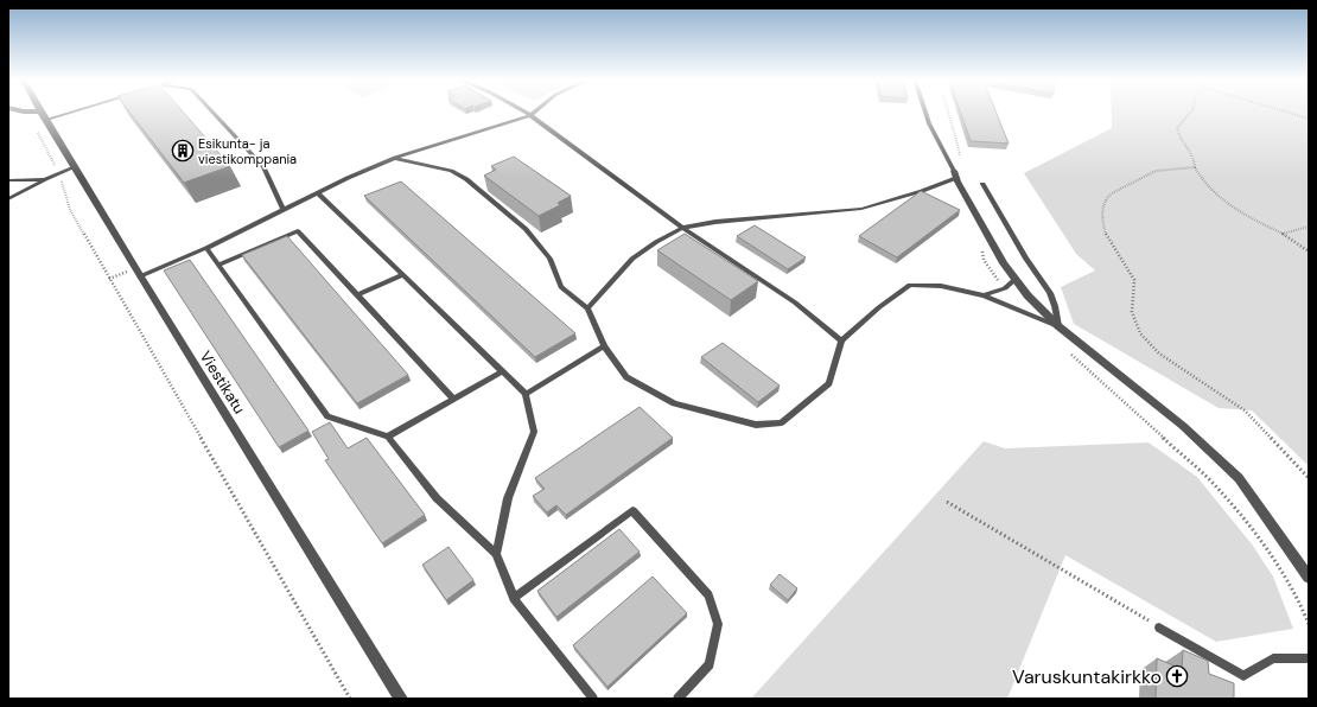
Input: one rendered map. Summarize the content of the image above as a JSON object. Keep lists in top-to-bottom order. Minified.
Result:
{"streets":{"street":["Viestikatu"]},"places":{"building":["Esikunta- ja viestikomppania"],"church":["Varuskuntakirkko"]}}
